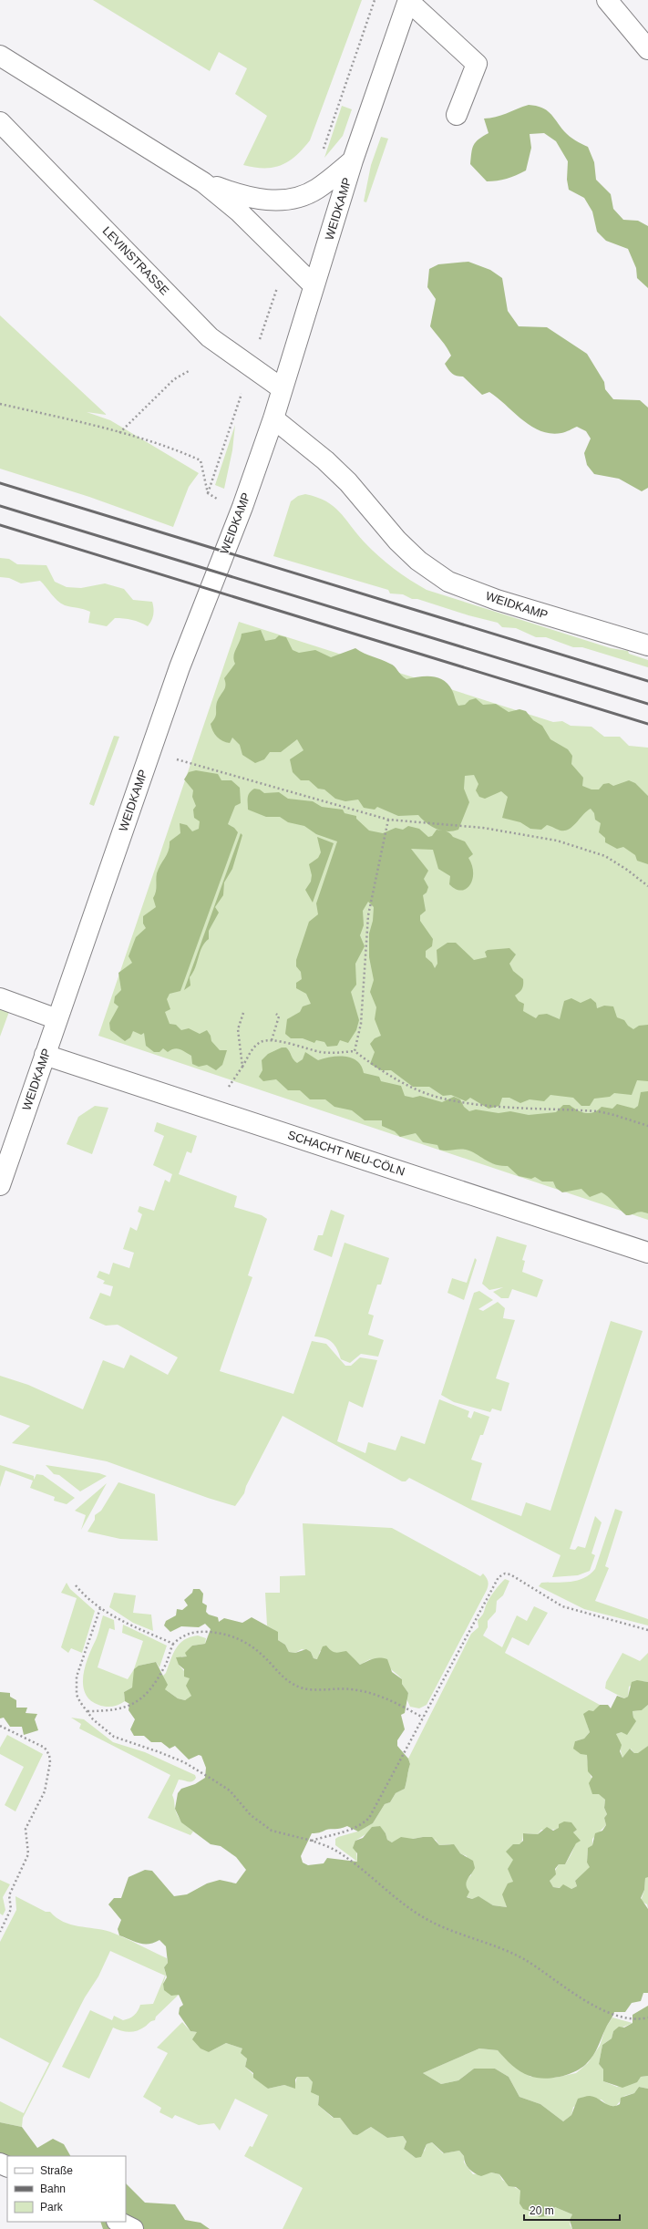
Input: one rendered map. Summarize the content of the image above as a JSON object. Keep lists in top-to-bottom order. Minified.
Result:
{"streets":{"street":["WEIDKAMP","LEVINSTRASSE","SCHACHT NEU-CÖLN"]},"crossings":[["WEIDKAMP","LEVINSTRASSE"],["WEIDKAMP","SCHACHT NEU-CÖLN"]],"legend":["Straße","Bahn","Park"],"scale_bar":"20 m"}
